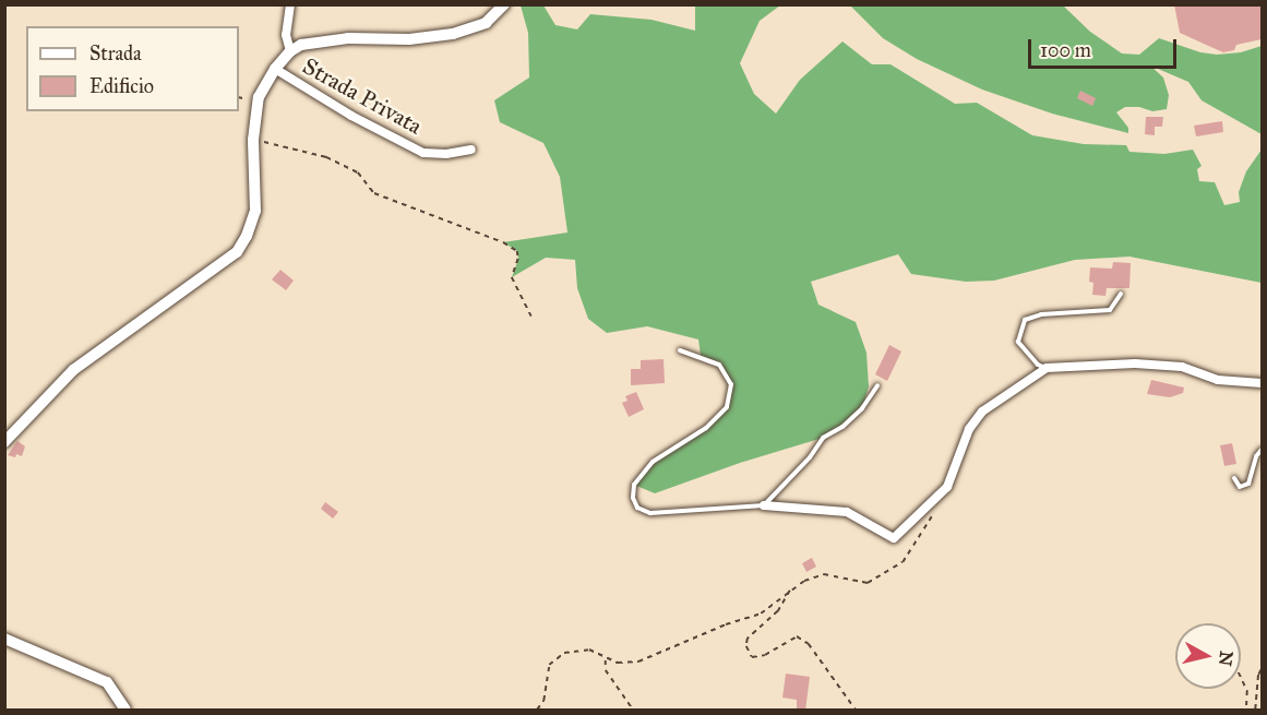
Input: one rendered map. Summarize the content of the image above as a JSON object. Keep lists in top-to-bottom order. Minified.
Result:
{"streets":{"street":["Strada Privata"]},"legend":["Strada","Edificio"],"scale_bar":"100 m","north":"right"}
